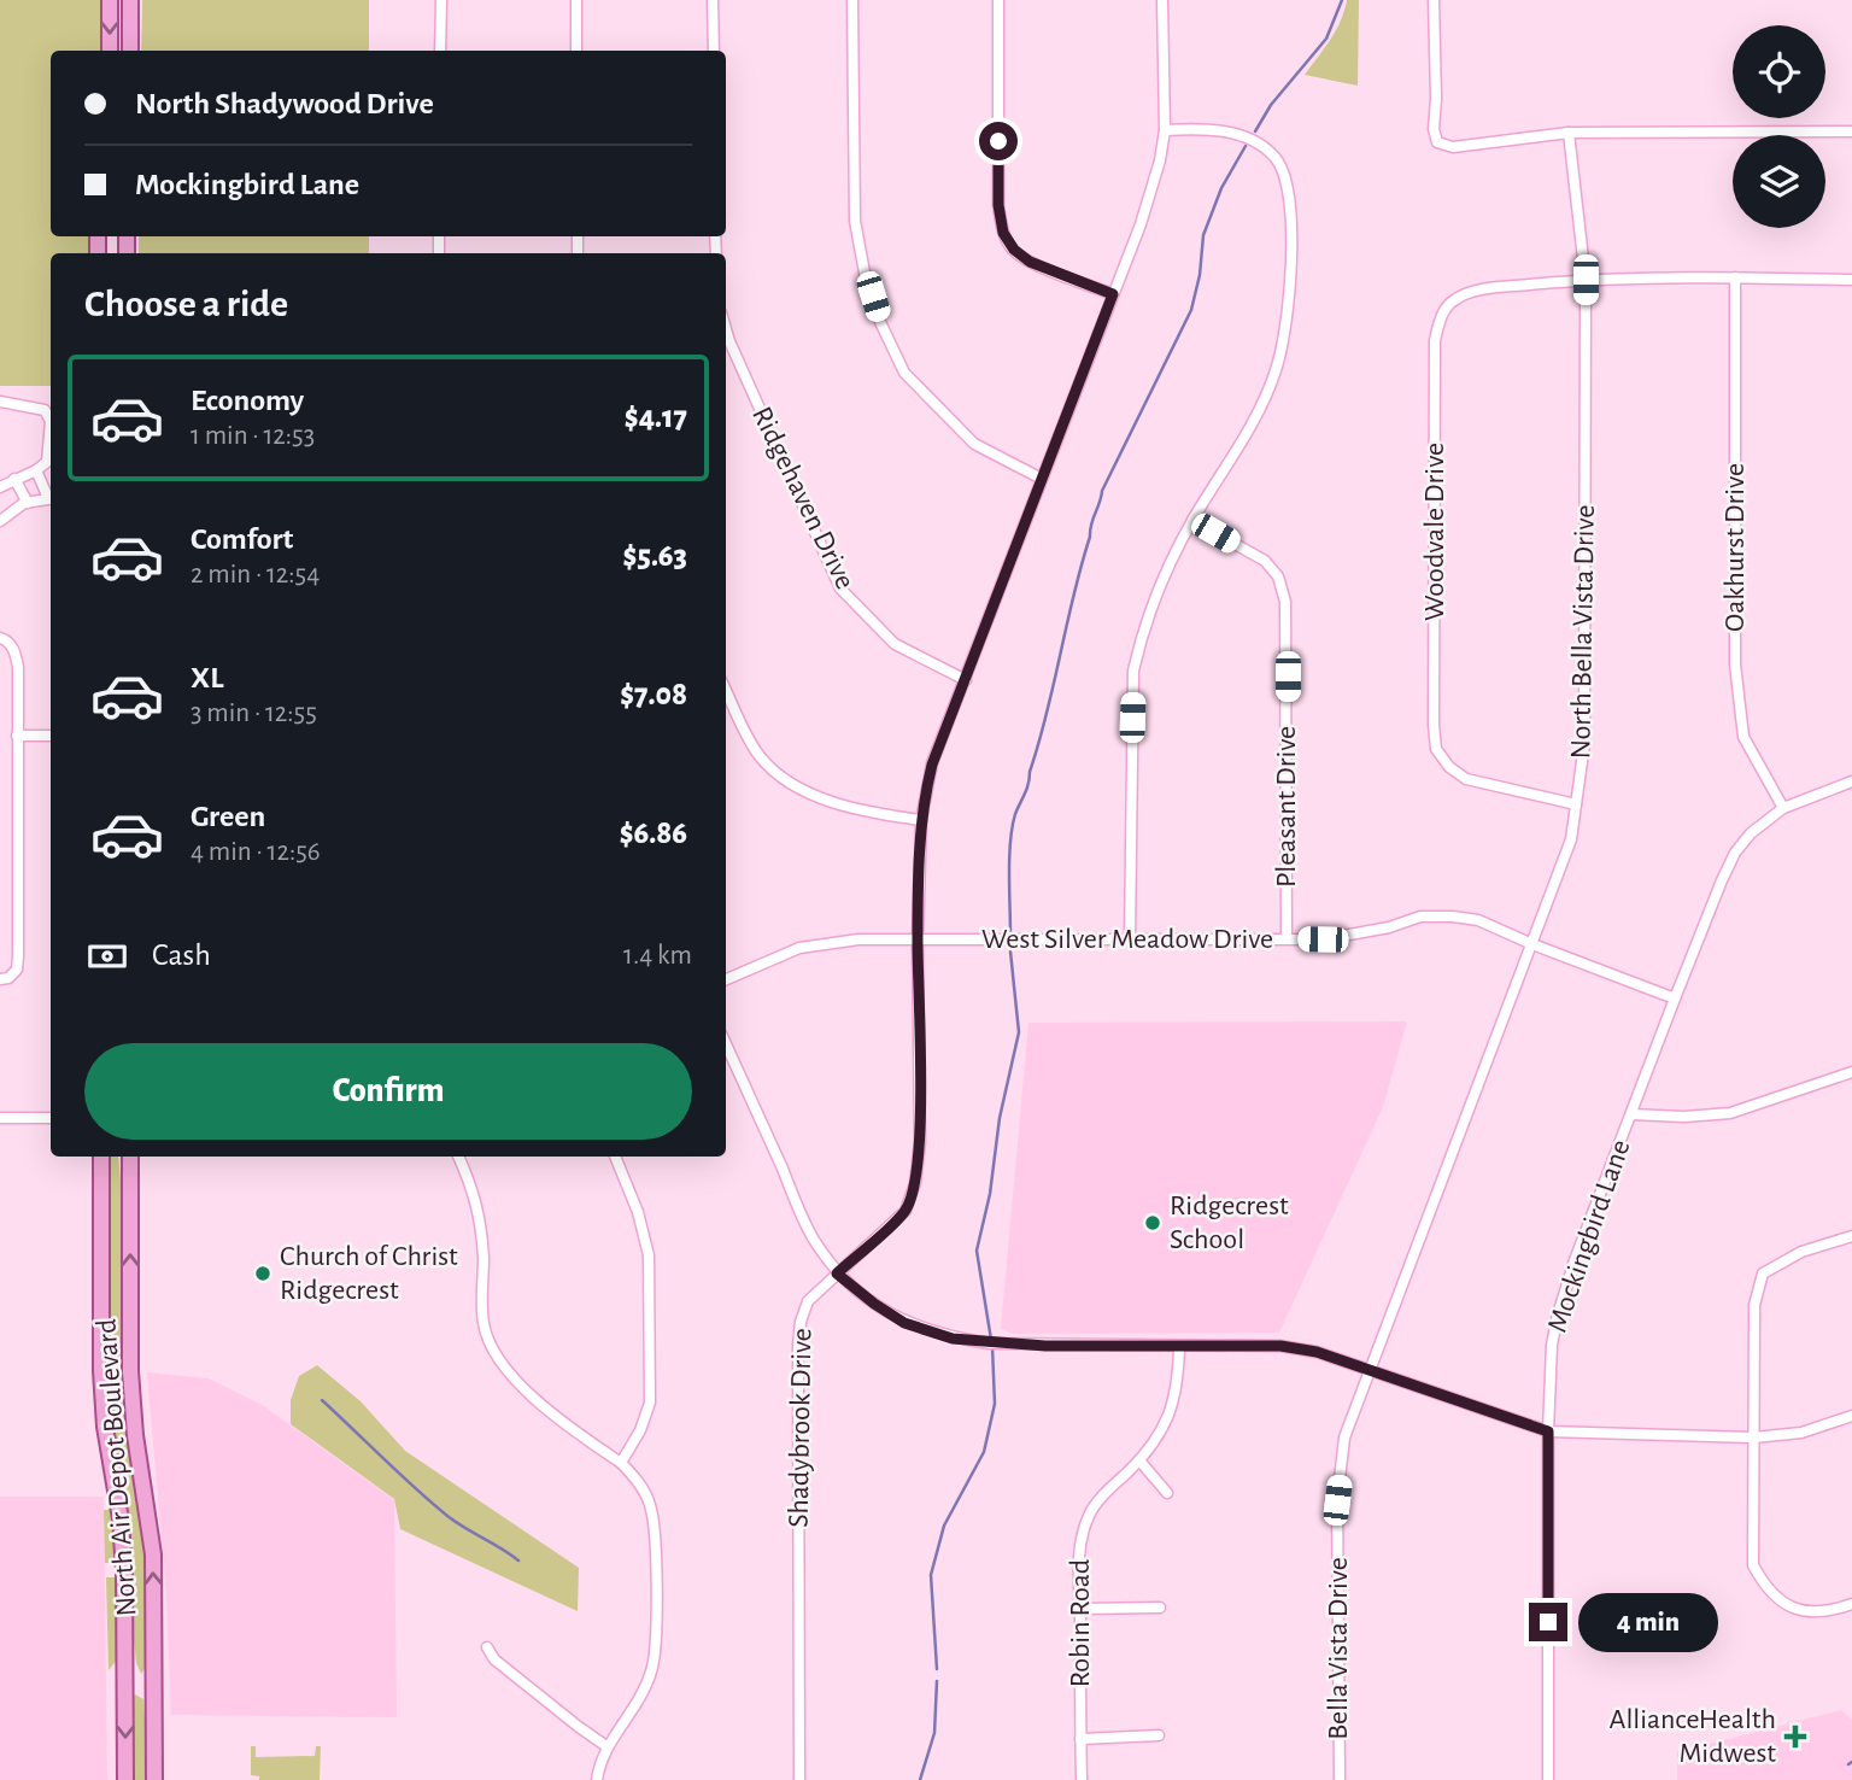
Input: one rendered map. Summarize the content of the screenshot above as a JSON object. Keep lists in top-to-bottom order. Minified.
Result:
{"streets":{"main road":["North Air Depot Boulevard"],"street":["Ridgehaven Drive","Woodvale Drive","Oakhurst Drive","North Bella Vista Drive","Pleasant Drive","West Silver Meadow Drive","Mockingbird Lane","Shadybrook Drive","Robin Road","Bella Vista Drive"]},"crossings":[["Ridgehaven Drive","Shadybrook Drive"],["Woodvale Drive","Oakhurst Drive"],["Woodvale Drive","North Bella Vista Drive"],["Oakhurst Drive","Mockingbird Lane"],["North Bella Vista Drive","West Silver Meadow Drive"],["North Bella Vista Drive","Bella Vista Drive"],["Pleasant Drive","West Silver Meadow Drive"],["West Silver Meadow Drive","Mockingbird Lane"],["West Silver Meadow Drive","Shadybrook Drive"]],"places":{"other":["Ridgecrest School","Church of Christ Ridgecrest"],"health":["AllianceHealth Midwest"]},"page":{"banner":["North Shadywood Drive","Mockingbird Lane"],"heading":"Choose a ride","list":[{"name":"Economy","note":"1 min · 12:53","value":"$4.17"},{"name":"Comfort","note":"2 min · 12:54","value":"$5.63"},{"name":"XL","note":"3 min · 12:55","value":"$7.08"},{"name":"Green","note":"4 min · 12:56","value":"$6.86"}],"pay":["Cash","1.4 km"],"buttons":"Confirm","bubble":"4 min"}}
